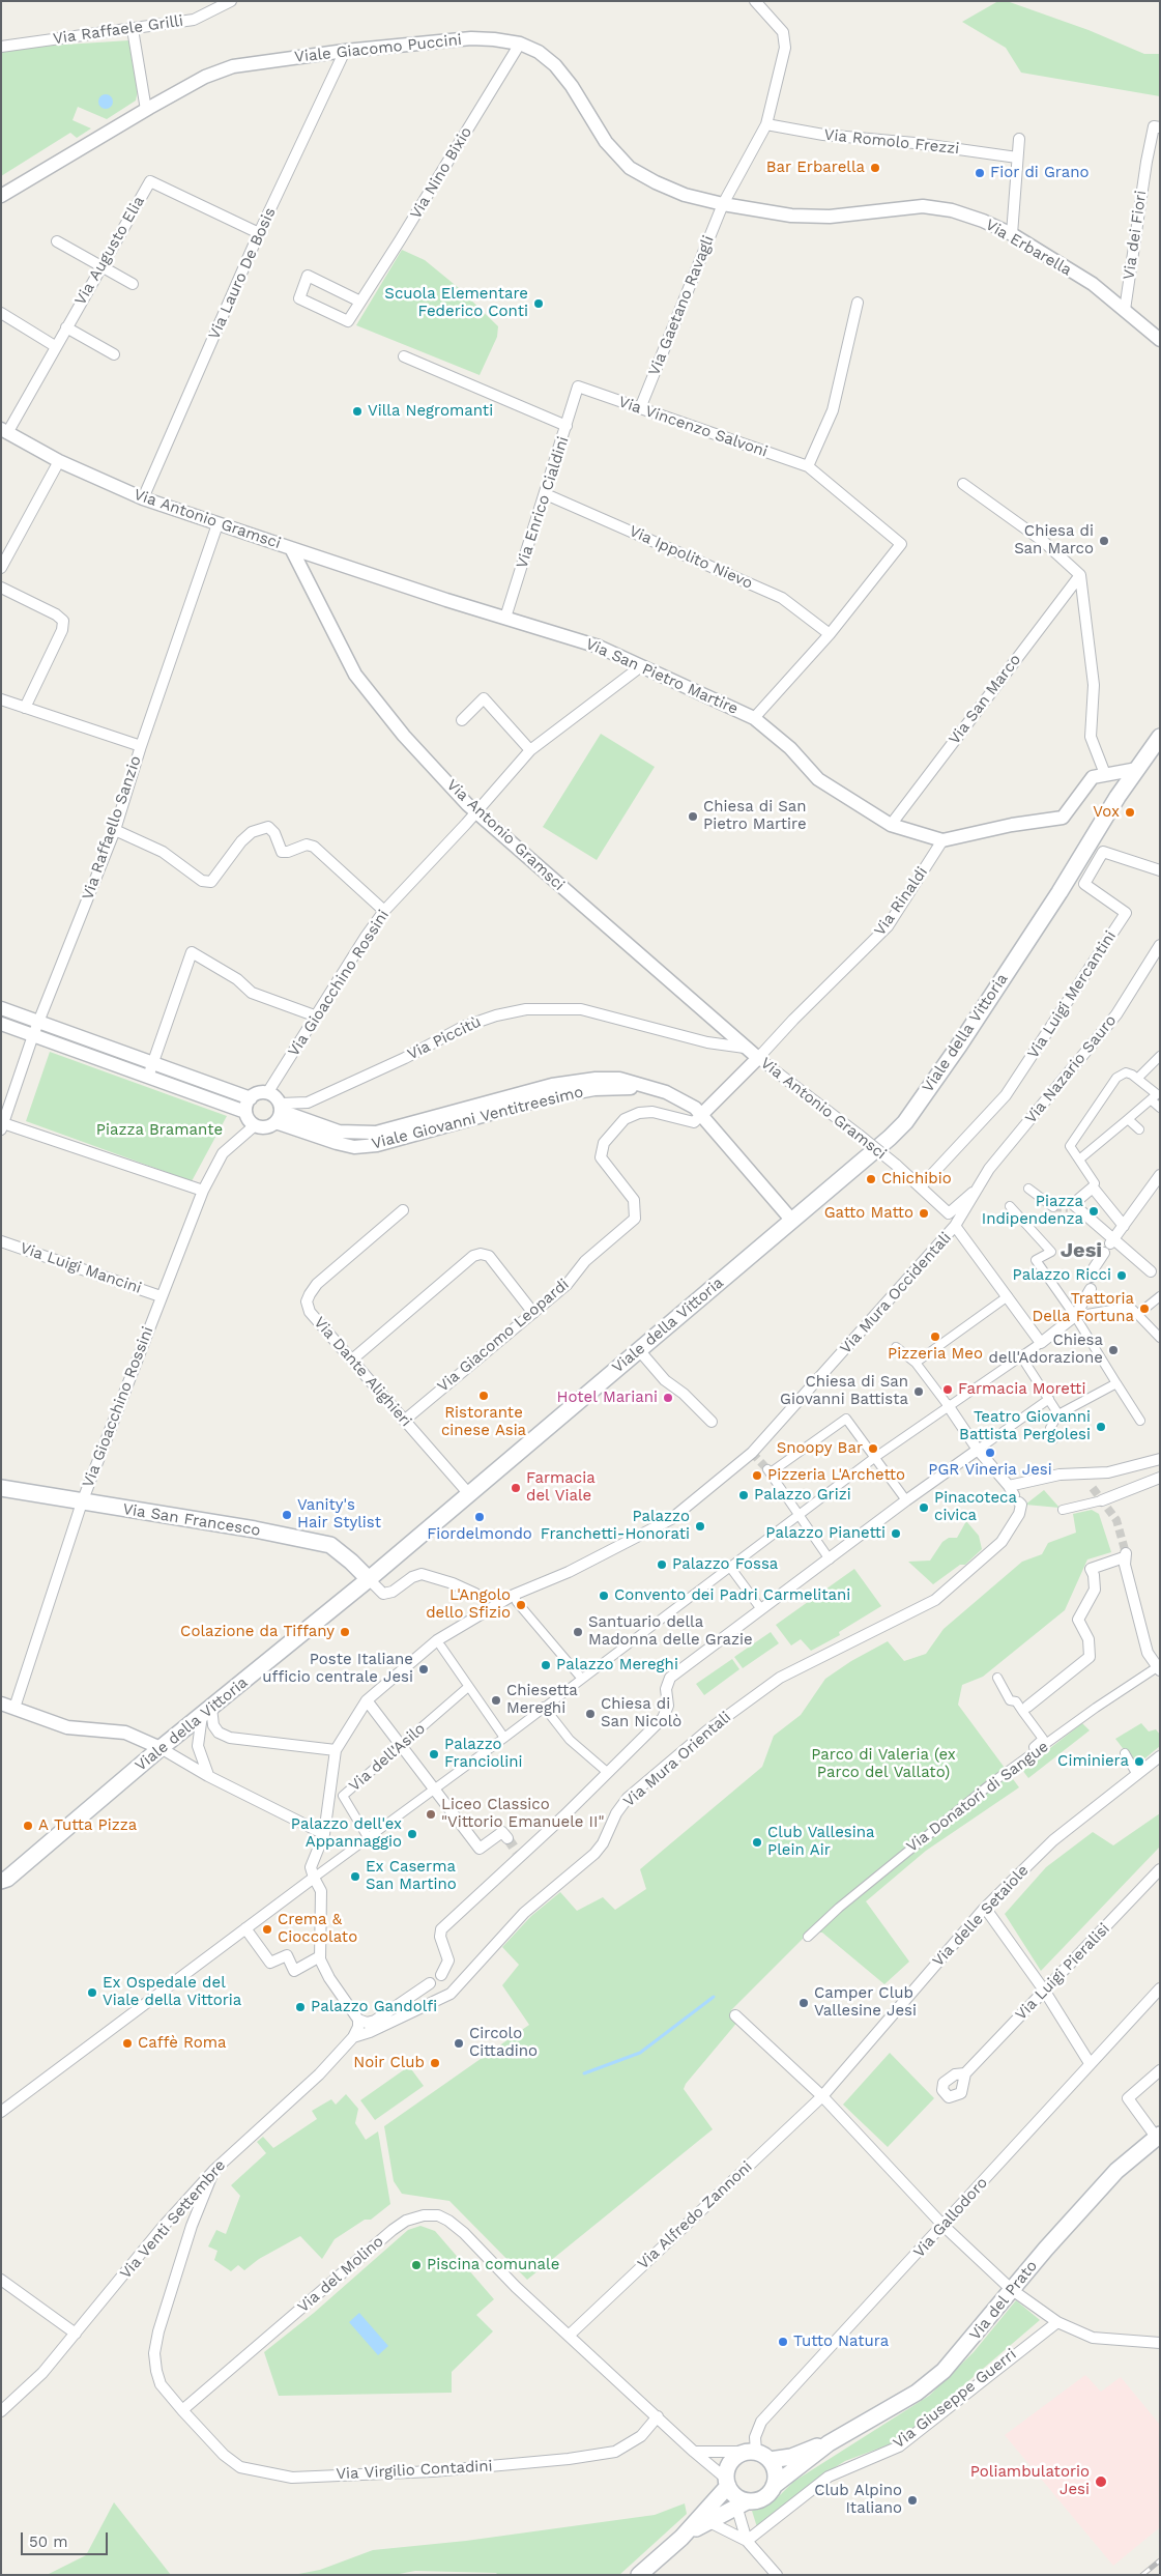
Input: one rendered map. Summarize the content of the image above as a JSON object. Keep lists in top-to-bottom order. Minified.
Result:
{"streets":{"main road":["Viale della Vittoria","Via San Francesco","Via Gallodoro","Via del Prato"],"street":["Via Raffaele Grilli","Viale Giacomo Puccini","Via Romolo Frezzi","Via Nino Bixio","Via dei Fiori","Via Erbarella","Via Augusto Elia","Via Lauro De Bosis","Via Gaetano Ravagli","Via Vincenzo Salvoni","Via Enrico Cialdini","Via Antonio Gramsci","Via Ippolito Nievo","Via San Pietro Martire","Via San Marco","Via Raffaello Sanzio","Via Rinaldi","Via Gioacchino Rossini","Via Luigi Mercantini","Via Piccitù","Via Nazario Sauro","Viale Giovanni Ventitreesimo","Via Luigi Mancini","Via Mura Occidentali","Via Giacomo Leopardi","Via Dante Alighieri","Via dell'Asilo","Via Mura Orientali","Via Donatori di Sangue","Via delle Setaiole","Via Luigi Pieralisi","Via Alfredo Zannoni","Via Venti Settembre","Via del Molino","Via Giuseppe Guerri","Via Virgilio Contadini"]},"crossings":[["Viale Giacomo Puccini","Via Nino Bixio"],["Viale Giacomo Puccini","Via Erbarella"],["Viale Giacomo Puccini","Via Lauro De Bosis"],["Viale Giacomo Puccini","Via Gaetano Ravagli"],["Via Romolo Frezzi","Via Gaetano Ravagli"],["Via dei Fiori","Via Erbarella"],["Via Erbarella","Via Gaetano Ravagli"],["Via Augusto Elia","Via Lauro De Bosis"],["Via Augusto Elia","Via Antonio Gramsci"],["Via Lauro De Bosis","Via Antonio Gramsci"],["Via Gaetano Ravagli","Via Vincenzo Salvoni"],["Via Vincenzo Salvoni","Via Enrico Cialdini"],["Via Vincenzo Salvoni","Via Ippolito Nievo"],["Via Enrico Cialdini","Via Ippolito Nievo"],["Via Enrico Cialdini","Via San Pietro Martire"],["Via Antonio Gramsci","Via San Pietro Martire"],["Via Antonio Gramsci","Via Raffaello Sanzio"],["Via Antonio Gramsci","Via Rinaldi"],["Via Antonio Gramsci","Via Gioacchino Rossini"],["Via Antonio Gramsci","Via Luigi Mercantini"],["Via Antonio Gramsci","Via Piccitù"],["Via Antonio Gramsci","Via Nazario Sauro"],["Via San Pietro Martire","Via San Marco"],["Via San Pietro Martire","Via Rinaldi"],["Via San Pietro Martire","Via Gioacchino Rossini"],["Via Rinaldi","Viale Giovanni Ventitreesimo"],["Via Rinaldi","Via Giacomo Leopardi"],["Via Gioacchino Rossini","Via Piccitù"],["Via Gioacchino Rossini","Viale Giovanni Ventitreesimo"],["Via Gioacchino Rossini","Via Luigi Mancini"],["Via Gioacchino Rossini","Via San Francesco"],["Viale della Vittoria","Viale Giovanni Ventitreesimo"],["Viale della Vittoria","Via Dante Alighieri"],["Viale della Vittoria","Via San Francesco"],["Via Piccitù","Viale Giovanni Ventitreesimo"],["Via Nazario Sauro","Via Mura Occidentali"],["Viale Giovanni Ventitreesimo","Via Giacomo Leopardi"],["Via Giacomo Leopardi","Via Dante Alighieri"],["Via Mura Orientali","Via Venti Settembre"],["Via delle Setaiole","Via Alfredo Zannoni"],["Via Alfredo Zannoni","Via del Molino"],["Via Gallodoro","Via del Molino"],["Via Gallodoro","Via del Prato"],["Via del Molino","Via del Prato"],["Via del Molino","Via Virgilio Contadini"]],"districts":["Jesi"],"parks":["Piazza Bramante","Parco di Valeria (ex Parco del Vallato)"],"places":["Bar Erbarella","Fior di Grano","Scuola Elementare Federico Conti","Villa Negromanti","Chiesa di San Marco","Vox","Chiesa di San Pietro Martire","Chichibio","Piazza Indipendenza","Gatto Matto","Palazzo Ricci","Trattoria Della Fortuna","Pizzeria Meo","Chiesa dell'Adorazione","Farmacia Moretti","Chiesa di San Giovanni Battista","Ristorante cinese Asia","Hotel Mariani","Teatro Giovanni Battista Pergolesi","Snoopy Bar","PGR Vineria Jesi","Pizzeria L'Archetto","Farmacia del Viale","Palazzo Grizi","Pinacoteca civica","Vanity's Hair Stylist","Fiordelmondo","Palazzo Franchetti-Honorati","Palazzo Pianetti","Palazzo Fossa","Convento dei Padri Carmelitani","L'Angolo dello Sfizio","Colazione da Tiffany","Santuario della Madonna delle Grazie","Palazzo Mereghi","Poste Italiane ufficio centrale Jesi","Chiesetta Mereghi","Chiesa di San Nicolò","Palazzo Franciolini","Ciminiera","Liceo Classico \"Vittorio Emanuele II\"","A Tutta Pizza","Palazzo dell'ex Appannaggio","Club Vallesina Plein Air","Ex Caserma San Martino","Crema & Cioccolato","Ex Ospedale del Viale della Vittoria","Camper Club Vallesine Jesi","Palazzo Gandolfi","Caffè Roma","Circolo Cittadino","Noir Club","Piscina comunale","Tutto Natura","Poliambulatorio Jesi","Club Alpino Italiano"],"scale_bar":"50 m"}
